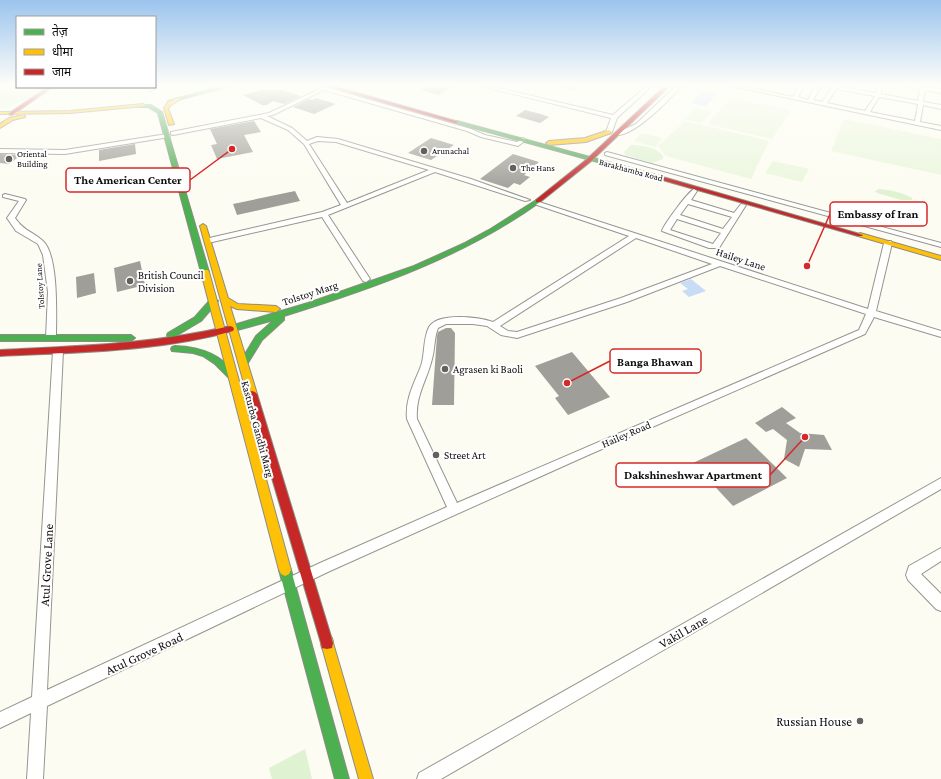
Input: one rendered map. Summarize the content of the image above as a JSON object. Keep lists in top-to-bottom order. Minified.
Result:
{"streets":{"main road":["Barakhamba Road","Tolstoy Marg","Kasturba Gandhi Marg"],"street":["Hailey Lane","Tolstoy Lane","Hailey Road","Atul Grove Lane","Vakil Lane","Atul Grove Road"]},"crossings":[["Barakhamba Road","Tolstoy Marg"],["Barakhamba Road","Hailey Road"],["Hailey Lane","Tolstoy Marg"],["Hailey Lane","Hailey Road"],["Tolstoy Lane","Tolstoy Marg"],["Tolstoy Marg","Kasturba Gandhi Marg"],["Tolstoy Marg","Atul Grove Lane"],["Kasturba Gandhi Marg","Hailey Road"],["Kasturba Gandhi Marg","Atul Grove Road"],["Hailey Road","Atul Grove Road"],["Atul Grove Lane","Atul Grove Road"]],"places":["The American Center","Arunachal","Oriental Building","The Hans","Embassy of Iran","British Council Division","Agrasen ki Baoli","Banga Bhawan","Dakshineshwar Apartment","Street Art","Russian House"],"legend":["तेज़","धीमा","जाम"]}
